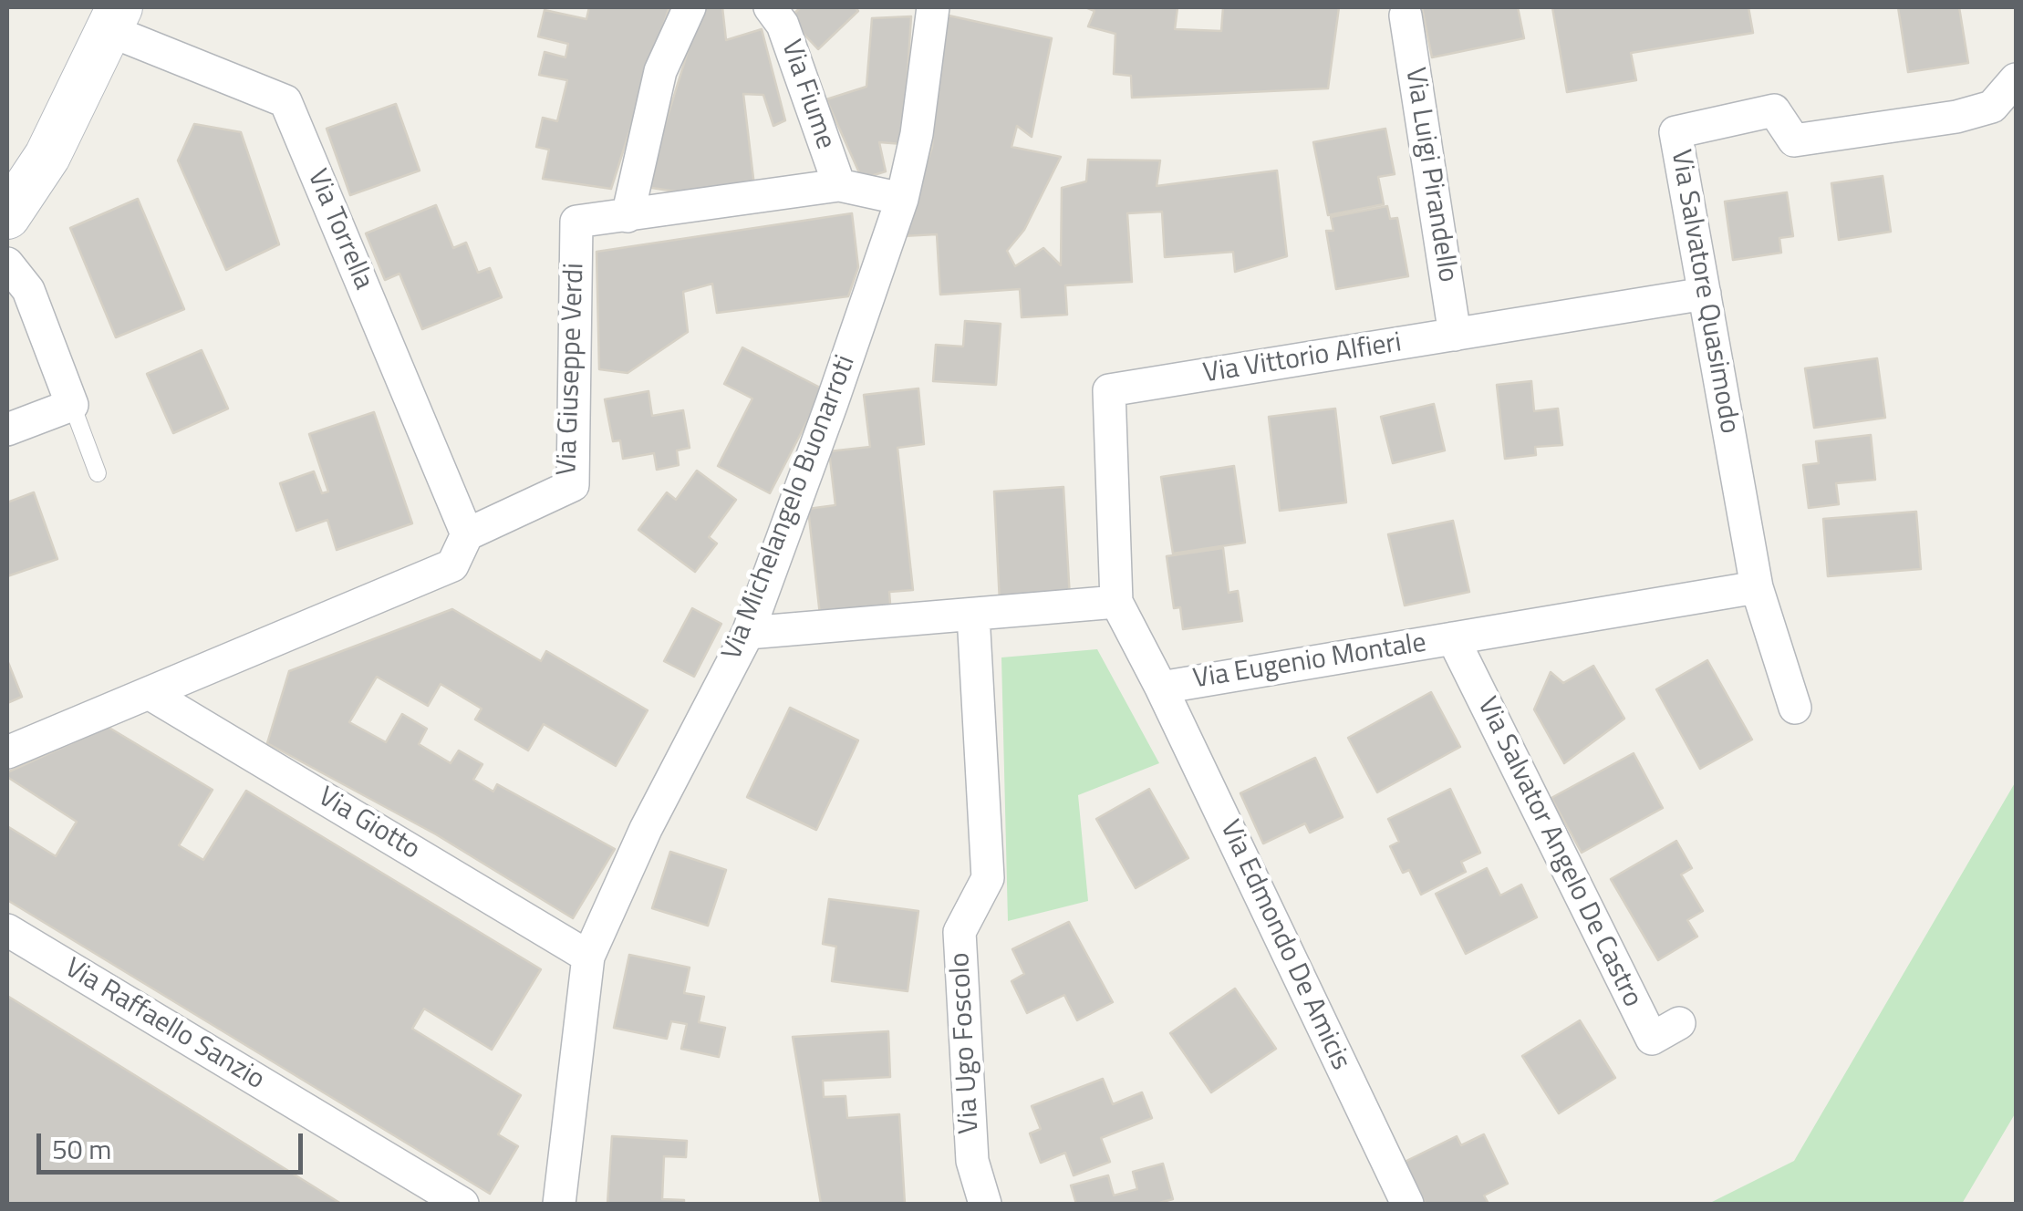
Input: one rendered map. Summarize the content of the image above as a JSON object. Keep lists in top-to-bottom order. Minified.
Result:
{"streets":{"street":["Via Fiume","Via Luigi Pirandello","Via Torrella","Via Salvatore Quasimodo","Via Vittorio Alfieri","Via Giuseppe Verdi","Via Michelangelo Buonarroti","Via Eugenio Montale","Via Giotto","Via Salvator Angelo De Castro","Via Edmondo De Amicis","Via Raffaello Sanzio","Via Ugo Foscolo"]},"crossings":[["Via Luigi Pirandello","Via Vittorio Alfieri"],["Via Torrella","Via Giuseppe Verdi"],["Via Salvatore Quasimodo","Via Vittorio Alfieri"],["Via Salvatore Quasimodo","Via Eugenio Montale"],["Via Vittorio Alfieri","Via Eugenio Montale"],["Via Giuseppe Verdi","Via Giotto"],["Via Michelangelo Buonarroti","Via Giotto"],["Via Eugenio Montale","Via Salvator Angelo De Castro"],["Via Eugenio Montale","Via Edmondo De Amicis"]],"scale_bar":"50 m"}
